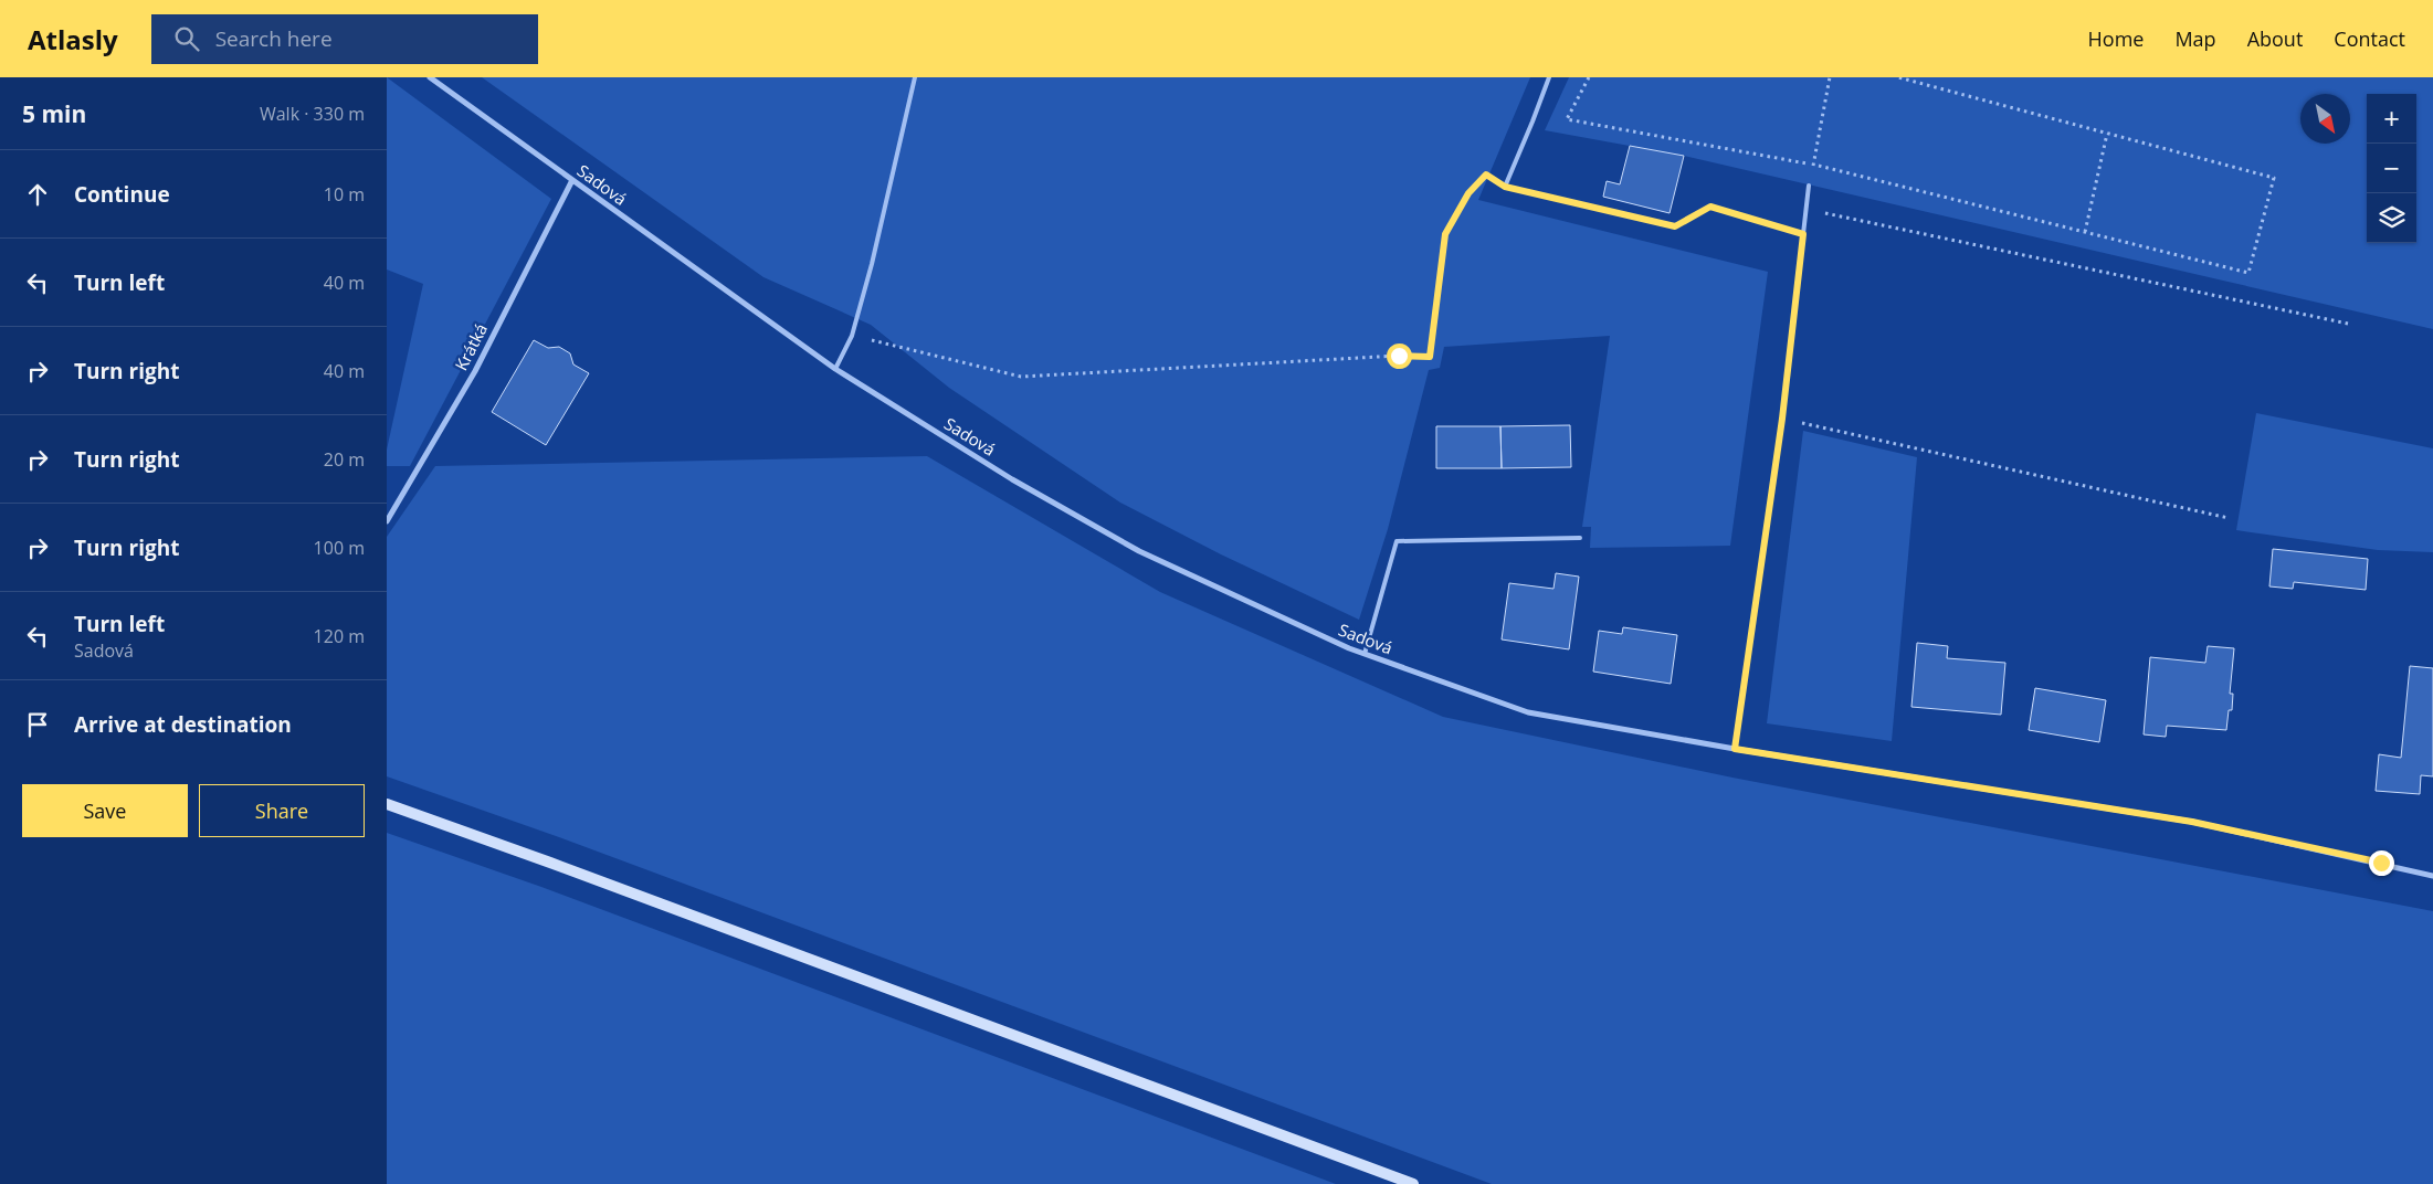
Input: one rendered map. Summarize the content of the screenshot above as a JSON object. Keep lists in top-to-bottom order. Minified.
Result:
{"streets":{"street":["Sadová","Krátká"]},"crossings":[["Sadová","Krátká"]],"north":"bottom right","page":{"header":"Atlasly","search":"Search here","nav":["Home","Map","About","Contact"],"heading":["5 min","Walk · 330 m"],"map_buttons":["+","−"],"list":[["Continue","10 m"],["Turn left","40 m"],["Turn right","40 m"],["Turn right","20 m"],["Turn right","100 m"],["Turn left","Sadová","120 m"],"Arrive at destination"],"buttons":["Save","Share"]}}
